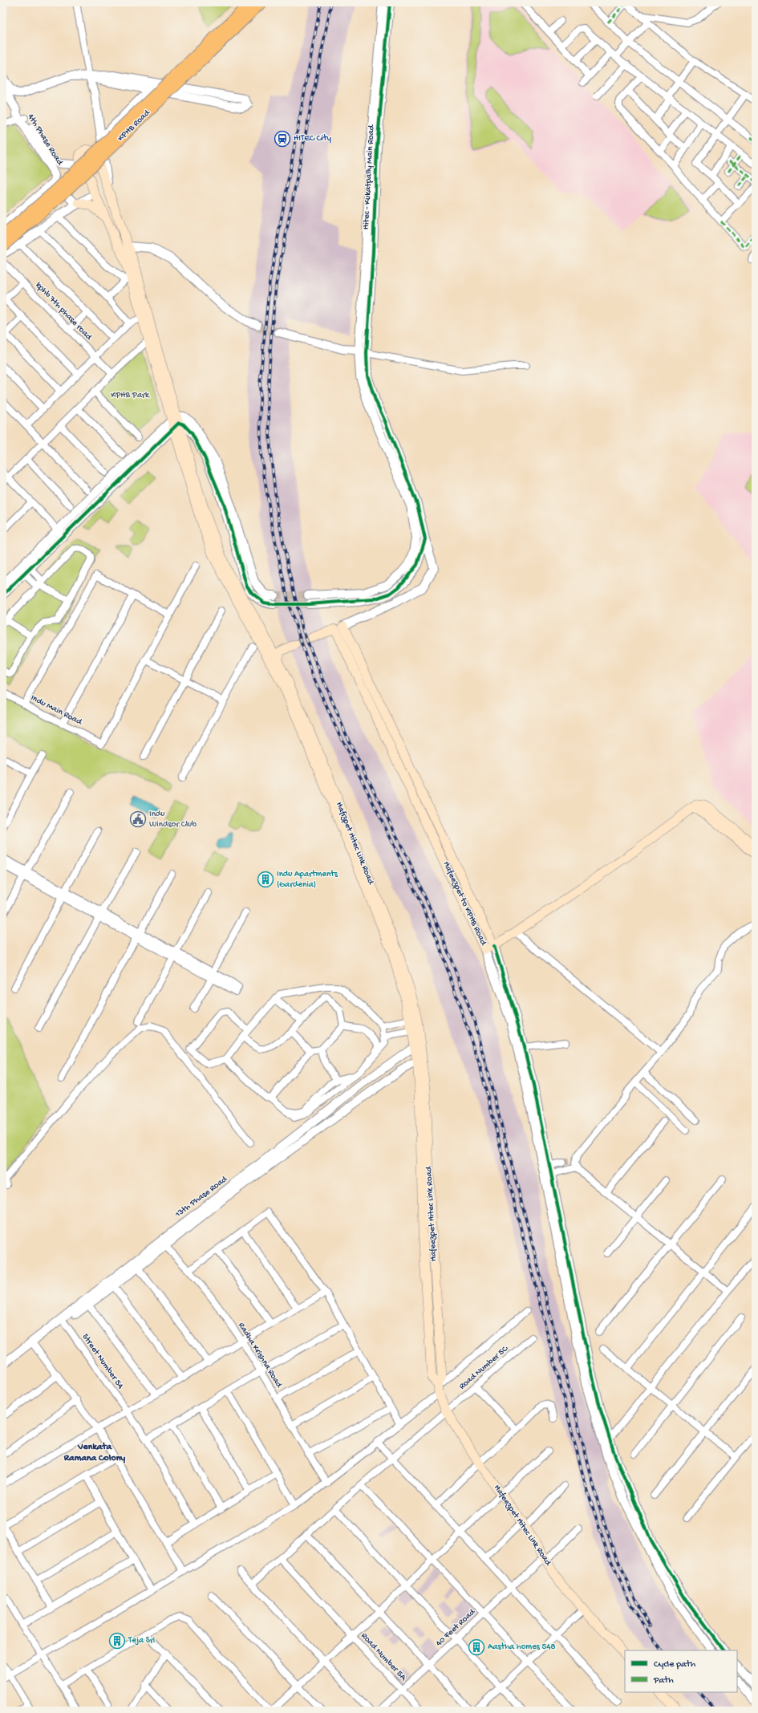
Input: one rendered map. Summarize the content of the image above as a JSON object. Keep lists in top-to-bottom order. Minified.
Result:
{"streets":{"main road":["KPHB Road","Hafizpet Hitec Link Road","Hafeezpet to KPHB Road","Hafeezpet Hitec Link Road"],"street":["4th Phase Road","Hitec - Kukatpally Main Road","kphb 7th phase road","Indu Main Road","13th Phase Road","Radha Krishna Road","Street Number 54","Road Number 5C","40 Feet Road","Road Number 5A"]},"crossings":[["Hafizpet Hitec Link Road","13th Phase Road"],["Hafizpet Hitec Link Road","Hafeezpet Hitec Link Road"],["13th Phase Road","Hafeezpet Hitec Link Road"],["13th Phase Road","Radha Krishna Road"],["13th Phase Road","Street Number 54"],["Hafeezpet Hitec Link Road","Road Number 5C"],["Hafeezpet Hitec Link Road","40 Feet Road"],["Road Number 5C","Road Number 5A"],["40 Feet Road","Road Number 5A"]],"districts":["Venkata Ramana Colony"],"parks":["KPHB Park"],"places":{"station":["HITEC City"],"public building":["Indu Windsor Club"],"building":["Indu Apartments (Gardenia)","Teja Sri","Aastha homes 548"]},"legend":["Cycle path","Path"]}
